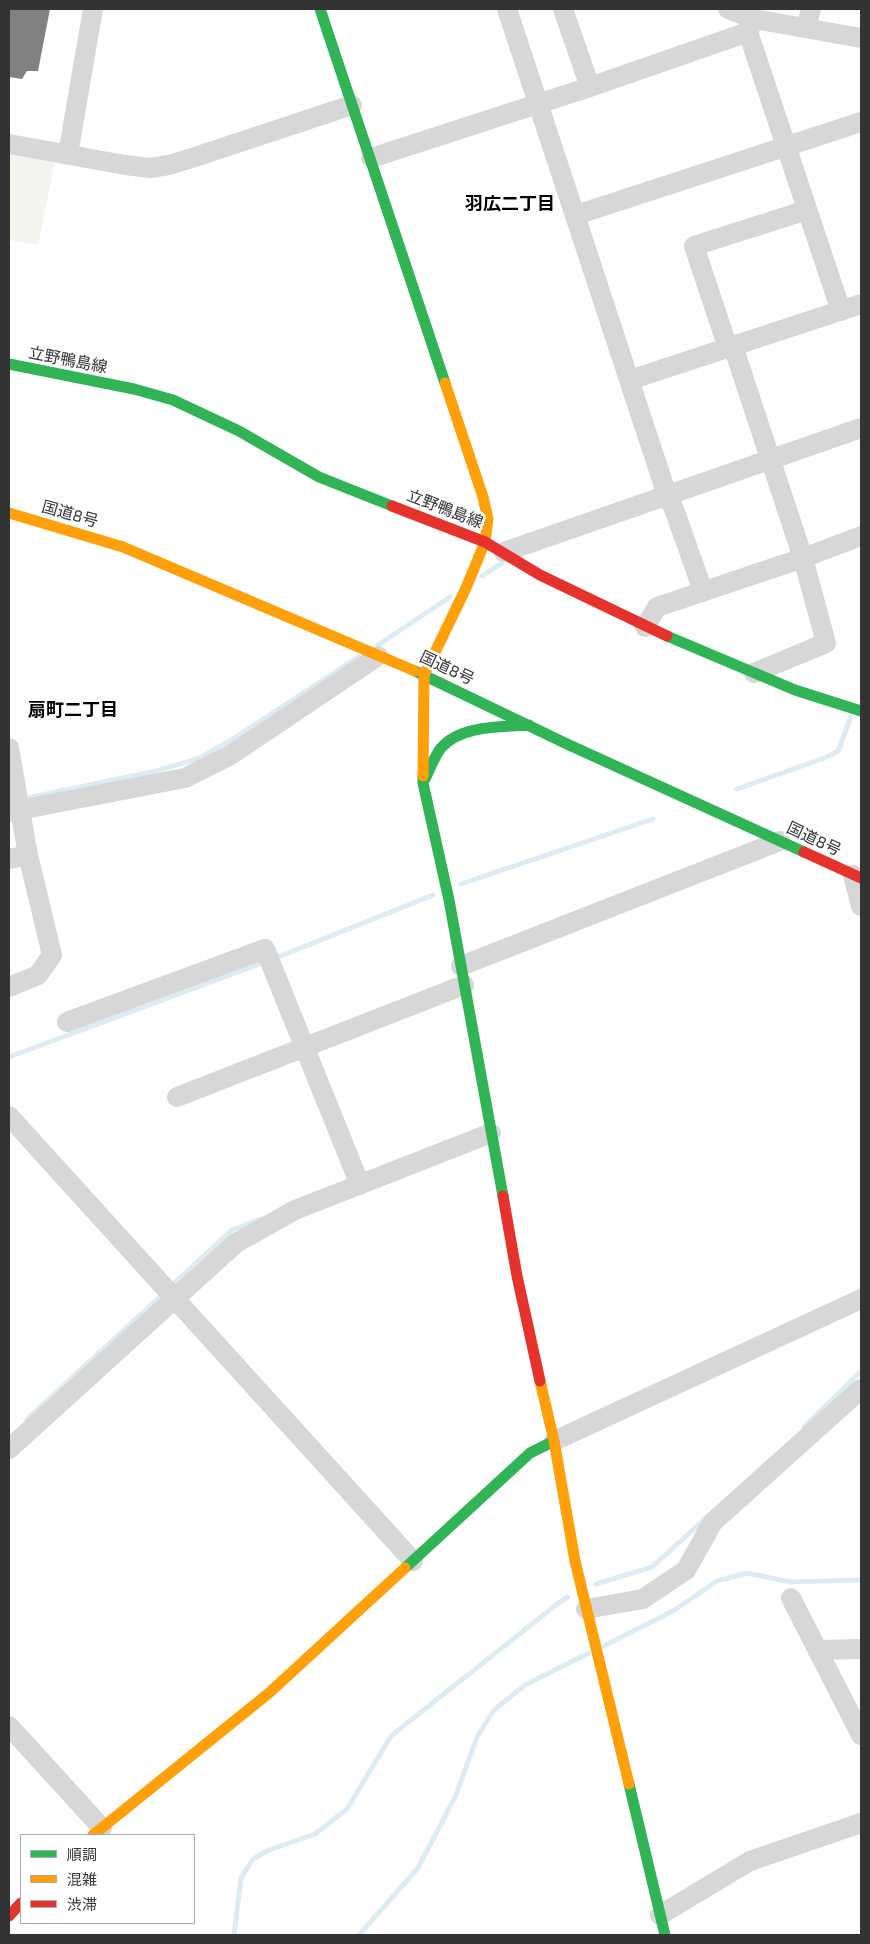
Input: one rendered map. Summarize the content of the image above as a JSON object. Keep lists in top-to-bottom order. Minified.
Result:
{"streets":{"main road":["立野鴨島線","国道8号"]},"districts":["羽広二丁目","扇町二丁目"],"legend":["順調","混雑","渋滞"]}
